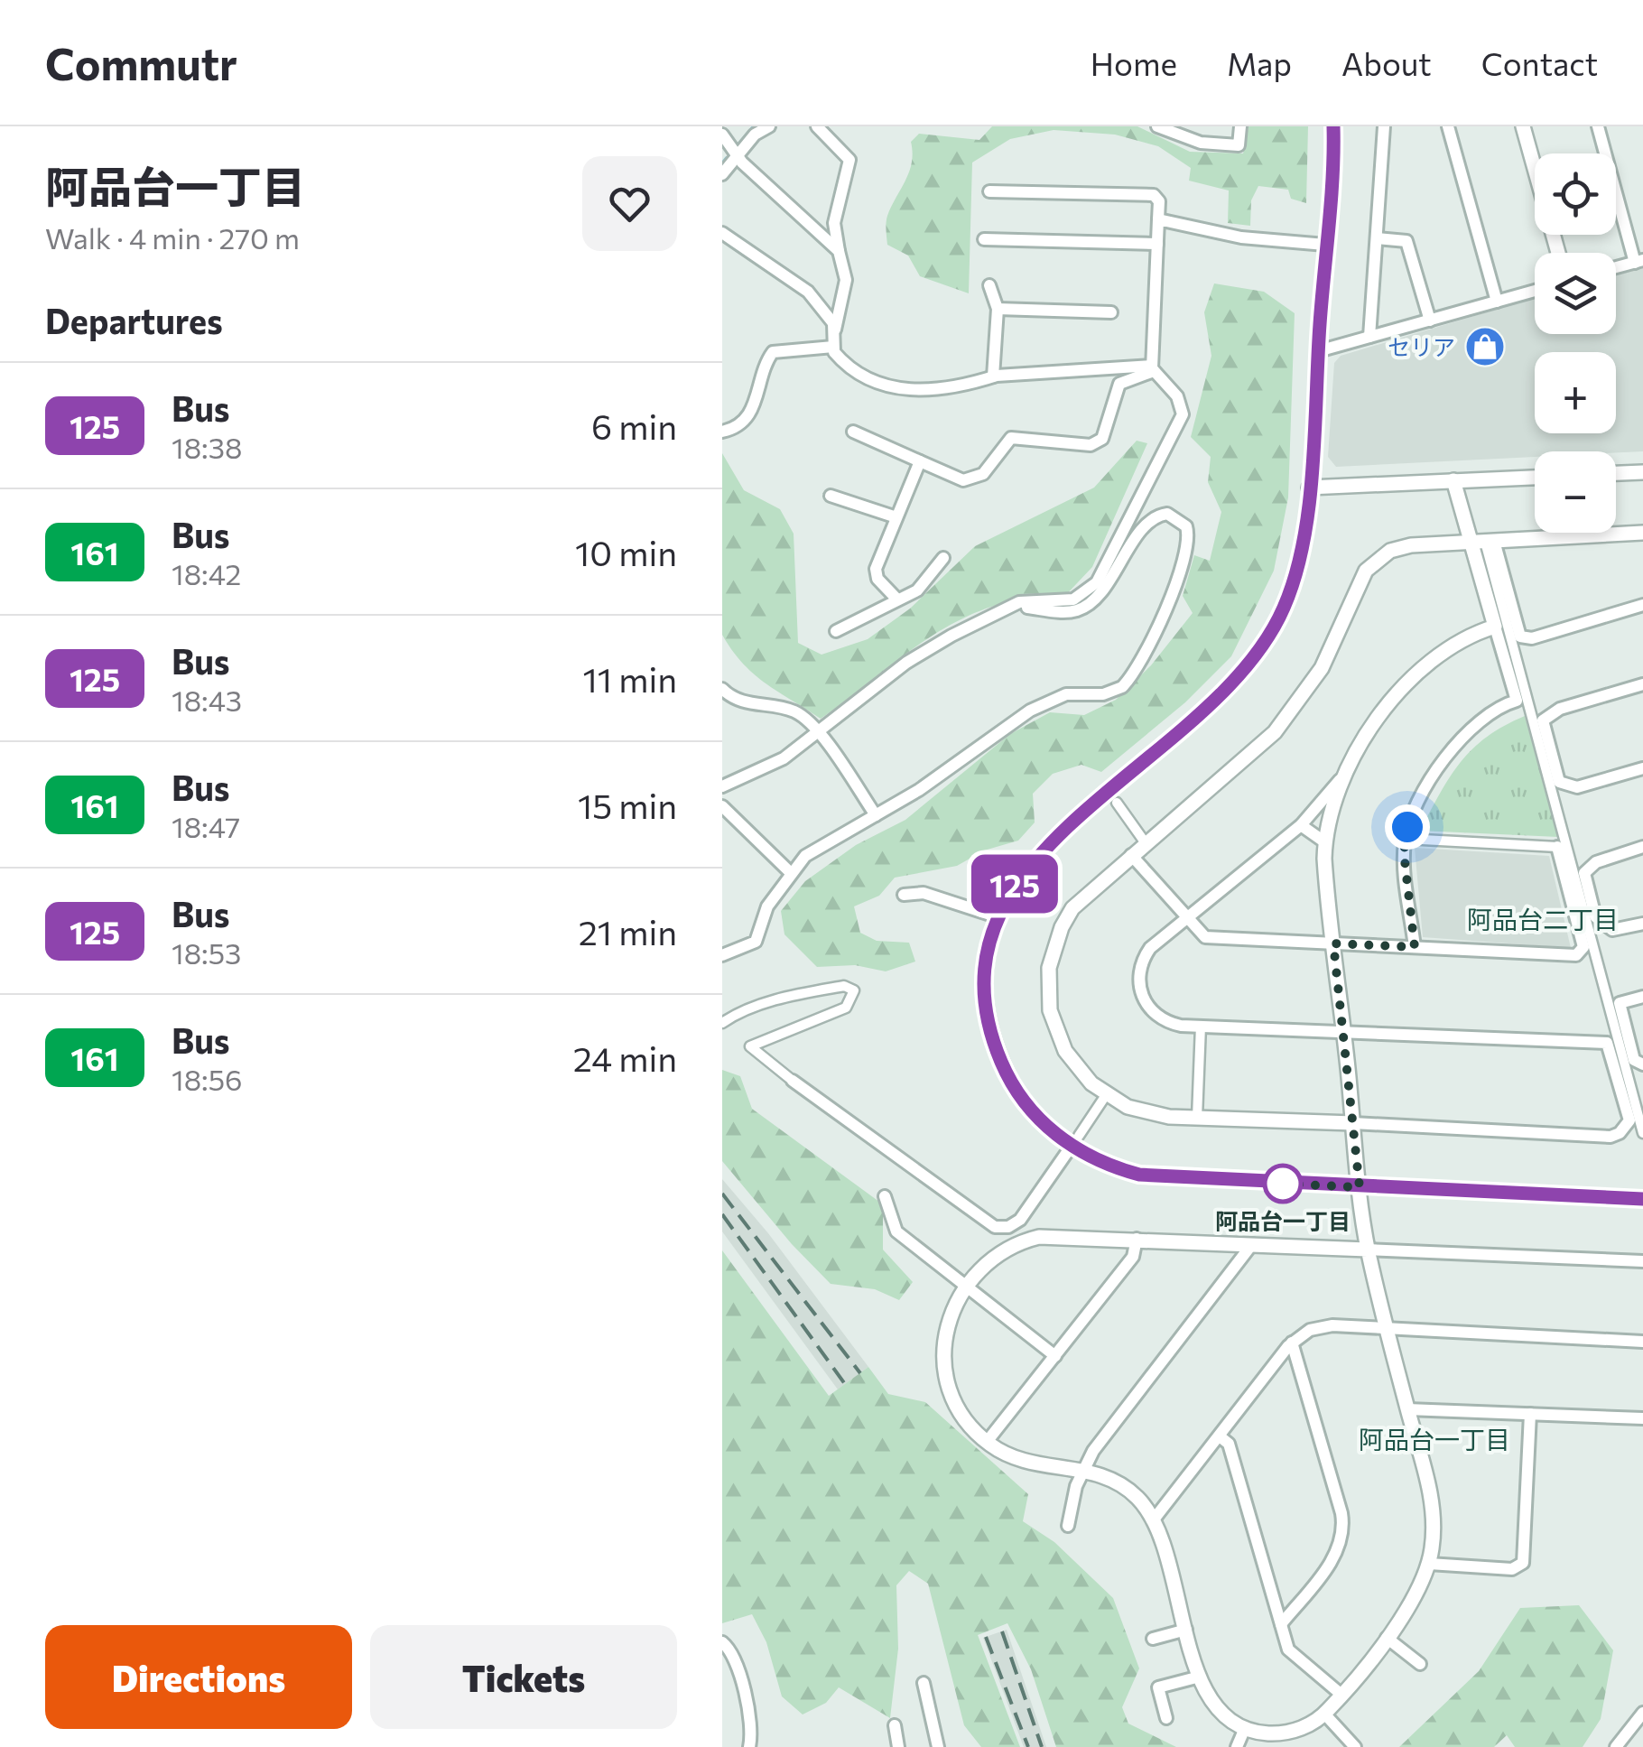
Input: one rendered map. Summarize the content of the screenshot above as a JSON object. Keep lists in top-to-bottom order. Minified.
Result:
{"districts":["阿品台二丁目","阿品台一丁目"],"places":{"shop":["セリア"],"other":["阿品台一丁目"]},"lines":["bus line 125"],"page":{"header":"Commutr","nav":["Home","Map","About","Contact"],"heading":[["阿品台一丁目","Walk · 4 min · 270 m"],"Departures"],"on_map":"125","map_buttons":["+","−"],"list":[{"mark":"125","name":"Bus","note":"18:38","value":"6 min"},{"mark":"161","name":"Bus","note":"18:42","value":"10 min"},{"mark":"125","name":"Bus","note":"18:43","value":"11 min"},{"mark":"161","name":"Bus","note":"18:47","value":"15 min"},{"mark":"125","name":"Bus","note":"18:53","value":"21 min"},{"mark":"161","name":"Bus","note":"18:56","value":"24 min"}],"buttons":["Directions","Tickets"]}}
